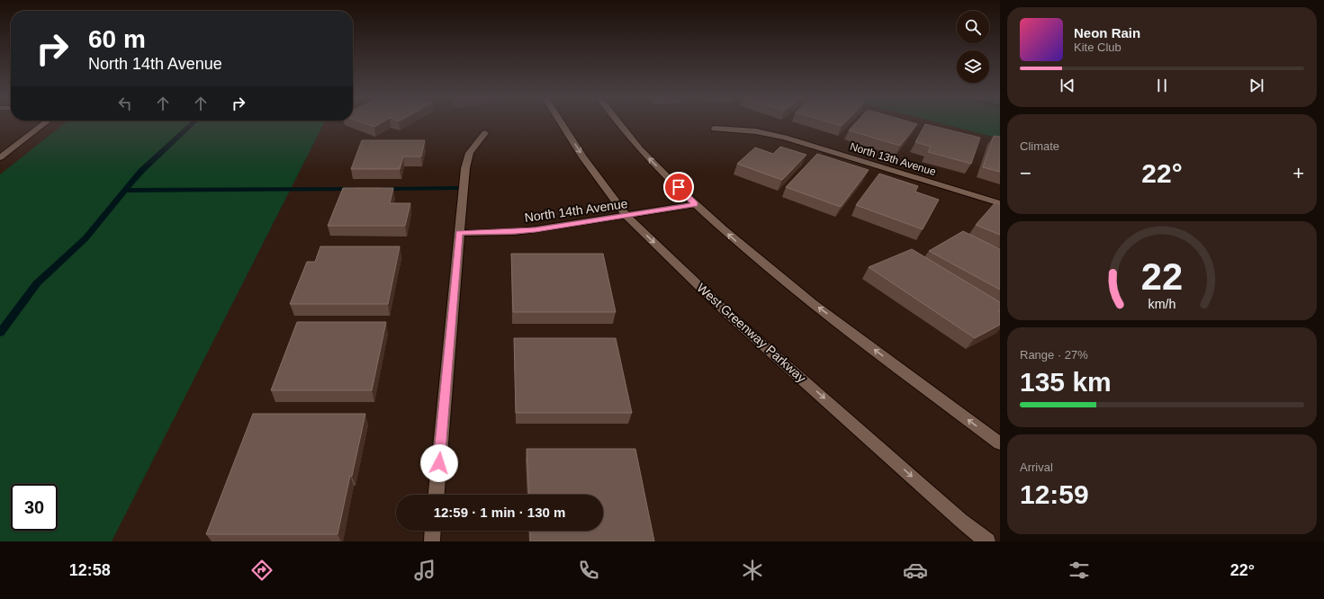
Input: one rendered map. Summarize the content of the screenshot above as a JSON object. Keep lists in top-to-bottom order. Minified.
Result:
{"streets":{"main road":["North 13th Avenue","North 14th Avenue","West Greenway Parkway"]},"crossings":[["North 14th Avenue","West Greenway Parkway"]],"page":{"turn":["60 m","North 14th Avenue"],"song":["Neon Rain","Kite Club"],"tile":["Climate",["Range · 27%","135 km"],["Arrival","12:59"]],"heat":["−","22°","+"],"limit":"30","trip":"12:59 · 1 min · 130 m","tabs":["12:58","22°"],"gauge":["22","km/h"]}}
